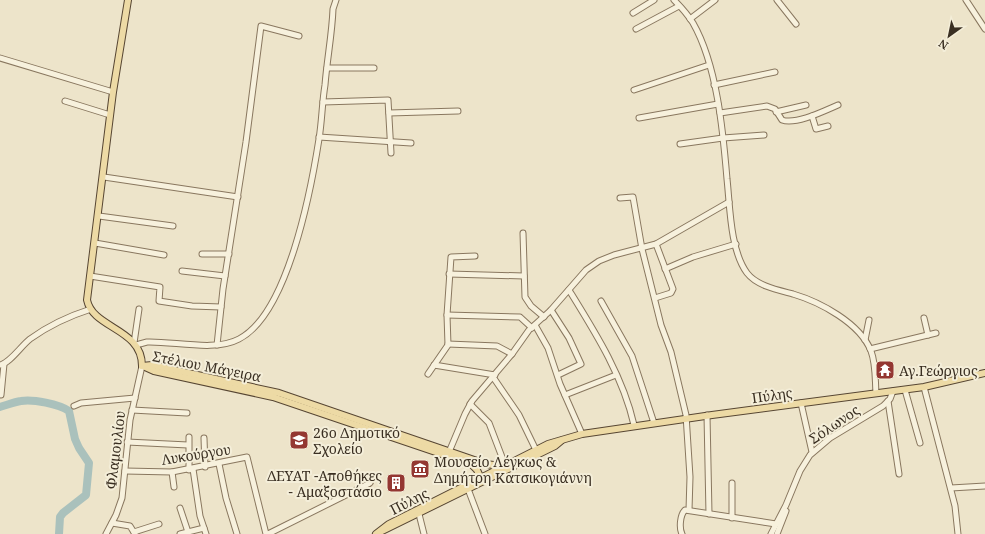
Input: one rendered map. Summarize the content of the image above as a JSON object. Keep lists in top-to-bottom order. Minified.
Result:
{"streets":{"main road":["Στέλιου Μάγειρα","Πύλης"],"street":["Σόλωνος","Φλαμουλίου","Λυκούργου"]},"crossings":[["Στέλιου Μάγειρα","Πύλης"],["Στέλιου Μάγειρα","Φλαμουλίου"],["Φλαμουλίου","Λυκούργου"]],"places":{"temple":["Αγ.Γεώργιος"],"school or university":["26ο Δημοτικό Σχολείο"],"museum":["Μουσείο Λέγκως & Δημήτρη Κατσικογιάννη"],"building":["ΔΕΥΑΤ -Αποθήκες - Αμαξοστάσιο"]},"north":"bottom left"}
